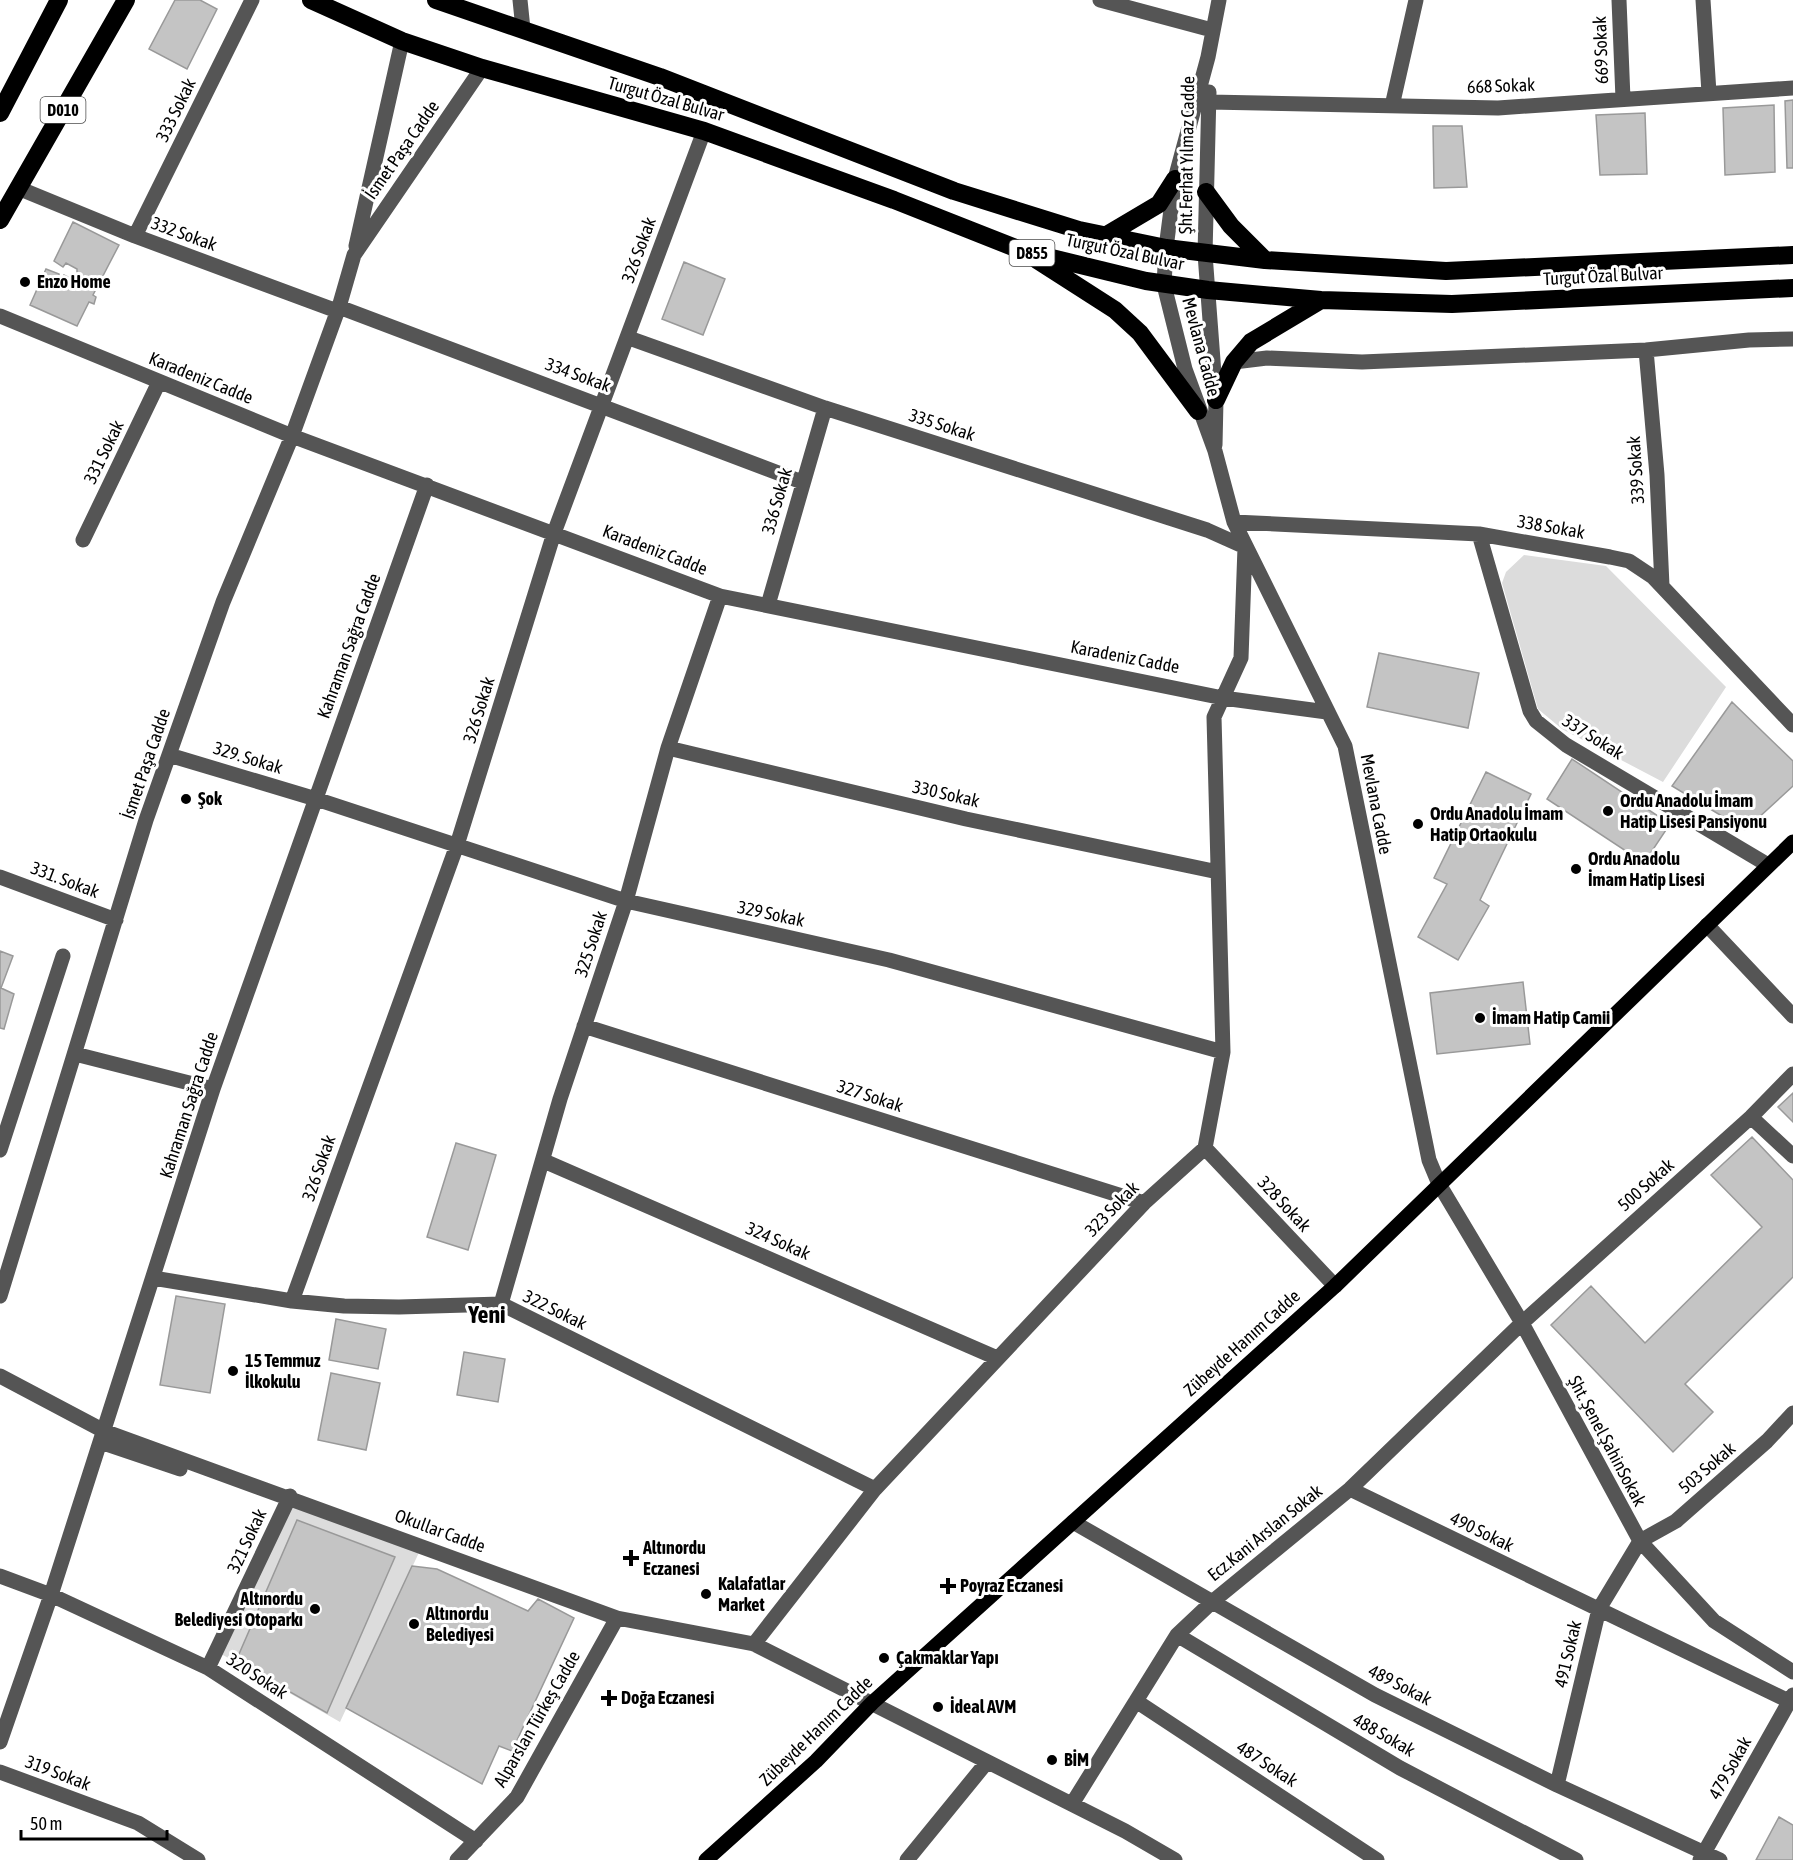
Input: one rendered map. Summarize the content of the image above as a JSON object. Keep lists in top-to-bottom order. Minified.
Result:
{"streets":{"highway":["Turgut Özal Bulvar","D010","D855"],"main road":["Zübeyde Hanım Cadde"],"street":["669 Sokak","668 Sokak","333 Sokak","İsmet Paşa Cadde","Şht.Ferhat Yılmaz Cadde","332 Sokak","326 Sokak","Mevlana Cadde","334 Sokak","Karadeniz Cadde","335 Sokak","331 Sokak","339 Sokak","336 Sokak","338 Sokak","Kahraman Sağra Cadde","337 Sokak","329. Sokak","330 Sokak","331. Sokak","329 Sokak","325 Sokak","327 Sokak","500 Sokak","328 Sokak","323 Sokak","324 Sokak","322 Sokak","Şht. Şenel ŞahinSokak","503 Sokak","490 Sokak","Ecz.Kani Arslan Sokak","321 Sokak","491 Sokak","320 Sokak","489 Sokak","Alparslan Türkeş Cadde","488 Sokak","487 Sokak","479 Sokak","319 Sokak"]},"crossings":[["669 Sokak","668 Sokak"],["668 Sokak","Şht.Ferhat Yılmaz Cadde"],["Turgut Özal Bulvar","İsmet Paşa Cadde"],["Turgut Özal Bulvar","Şht.Ferhat Yılmaz Cadde"],["Turgut Özal Bulvar","326 Sokak"],["Turgut Özal Bulvar","Mevlana Cadde"],["D010","332 Sokak"],["333 Sokak","332 Sokak"],["İsmet Paşa Cadde","332 Sokak"],["İsmet Paşa Cadde","334 Sokak"],["İsmet Paşa Cadde","Karadeniz Cadde"],["İsmet Paşa Cadde","329. Sokak"],["İsmet Paşa Cadde","331. Sokak"],["Şht.Ferhat Yılmaz Cadde","Mevlana Cadde"],["332 Sokak","334 Sokak"],["326 Sokak","334 Sokak"],["326 Sokak","Karadeniz Cadde"],["326 Sokak","335 Sokak"],["326 Sokak","329 Sokak"],["326 Sokak","322 Sokak"],["Mevlana Cadde","Karadeniz Cadde"],["Mevlana Cadde","335 Sokak"],["Mevlana Cadde","338 Sokak"],["Mevlana Cadde","Zübeyde Hanım Cadde"],["Mevlana Cadde","Şht. Şenel ŞahinSokak"],["334 Sokak","336 Sokak"],["Karadeniz Cadde","331 Sokak"],["Karadeniz Cadde","336 Sokak"],["Karadeniz Cadde","Kahraman Sağra Cadde"],["Karadeniz Cadde","325 Sokak"],["335 Sokak","336 Sokak"],["339 Sokak","338 Sokak"],["338 Sokak","337 Sokak"],["Kahraman Sağra Cadde","329. Sokak"],["Kahraman Sağra Cadde","329 Sokak"],["Kahraman Sağra Cadde","322 Sokak"],["Kahraman Sağra Cadde","320 Sokak"],["337 Sokak","Zübeyde Hanım Cadde"],["329. Sokak","329 Sokak"],["330 Sokak","325 Sokak"],["329 Sokak","325 Sokak"],["325 Sokak","327 Sokak"],["325 Sokak","324 Sokak"],["325 Sokak","322 Sokak"],["327 Sokak","323 Sokak"],["500 Sokak","Şht. Şenel ŞahinSokak"],["500 Sokak","Ecz.Kani Arslan Sokak"],["328 Sokak","323 Sokak"],["328 Sokak","Zübeyde Hanım Cadde"],["323 Sokak","324 Sokak"],["323 Sokak","322 Sokak"],["Zübeyde Hanım Cadde","Şht. Şenel ŞahinSokak"],["Zübeyde Hanım Cadde","489 Sokak"],["Şht. Şenel ŞahinSokak","503 Sokak"],["Şht. Şenel ŞahinSokak","Ecz.Kani Arslan Sokak"],["Şht. Şenel ŞahinSokak","491 Sokak"],["503 Sokak","491 Sokak"],["490 Sokak","Ecz.Kani Arslan Sokak"],["490 Sokak","491 Sokak"],["Ecz.Kani Arslan Sokak","489 Sokak"],["Ecz.Kani Arslan Sokak","488 Sokak"],["Ecz.Kani Arslan Sokak","487 Sokak"],["321 Sokak","320 Sokak"],["491 Sokak","489 Sokak"],["320 Sokak","Alparslan Türkeş Cadde"],["489 Sokak","479 Sokak"]],"districts":["Yeni"],"places":{"other":["Enzo Home","Şok","Ordu Anadolu İmam Hatip Lisesi Pansiyonu","Ordu Anadolu İmam Hatip Ortaokulu","Ordu Anadolu İmam Hatip Lisesi","İmam Hatip Camii","15 Temmuz İlkokulu","Kalafatlar Market","Altınordu Belediyesi Otoparkı","Altınordu Belediyesi","Çakmaklar Yapı","İdeal AVM","BİM"],"health":["Altınordu Eczanesi","Poyraz Eczanesi","Doğa Eczanesi"]},"scale_bar":"50 m"}
